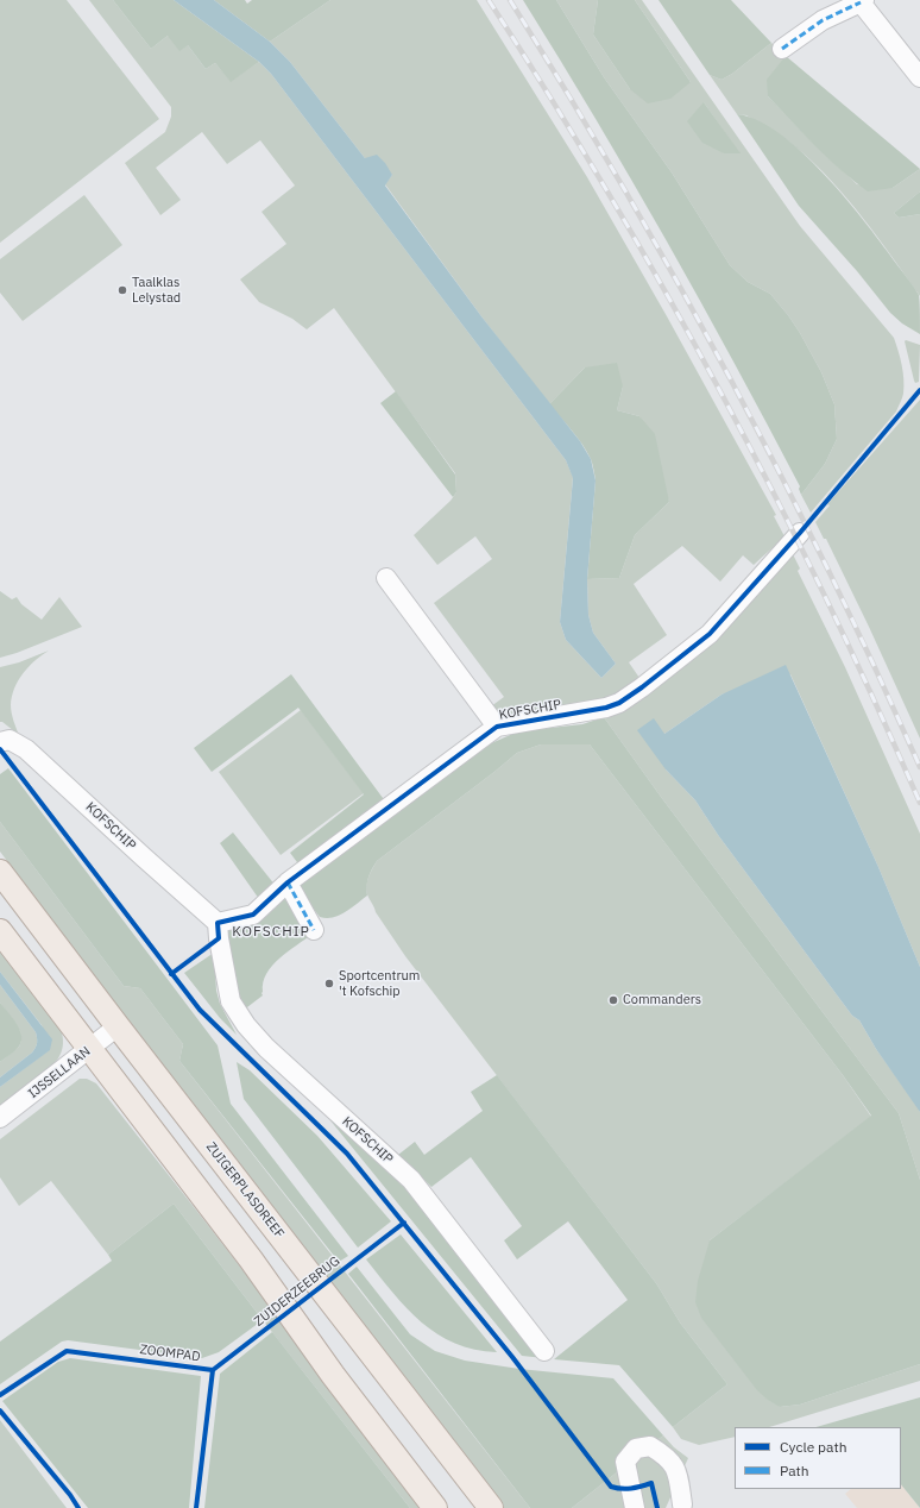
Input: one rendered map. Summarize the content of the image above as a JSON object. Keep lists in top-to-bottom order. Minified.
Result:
{"streets":{"main road":["ZUIGERPLASDREEF"],"street":["KOFSCHIP","IJSSELLAAN"],"cycle path":["ZUIDERZEEBRUG","ZOOMPAD"]},"crossings":[["IJSSELLAAN","ZUIGERPLASDREEF"]],"districts":["KOFSCHIP"],"places":["Taalklas Lelystad","Sportcentrum 't Kofschip","Commanders"],"legend":["Cycle path","Path"]}
